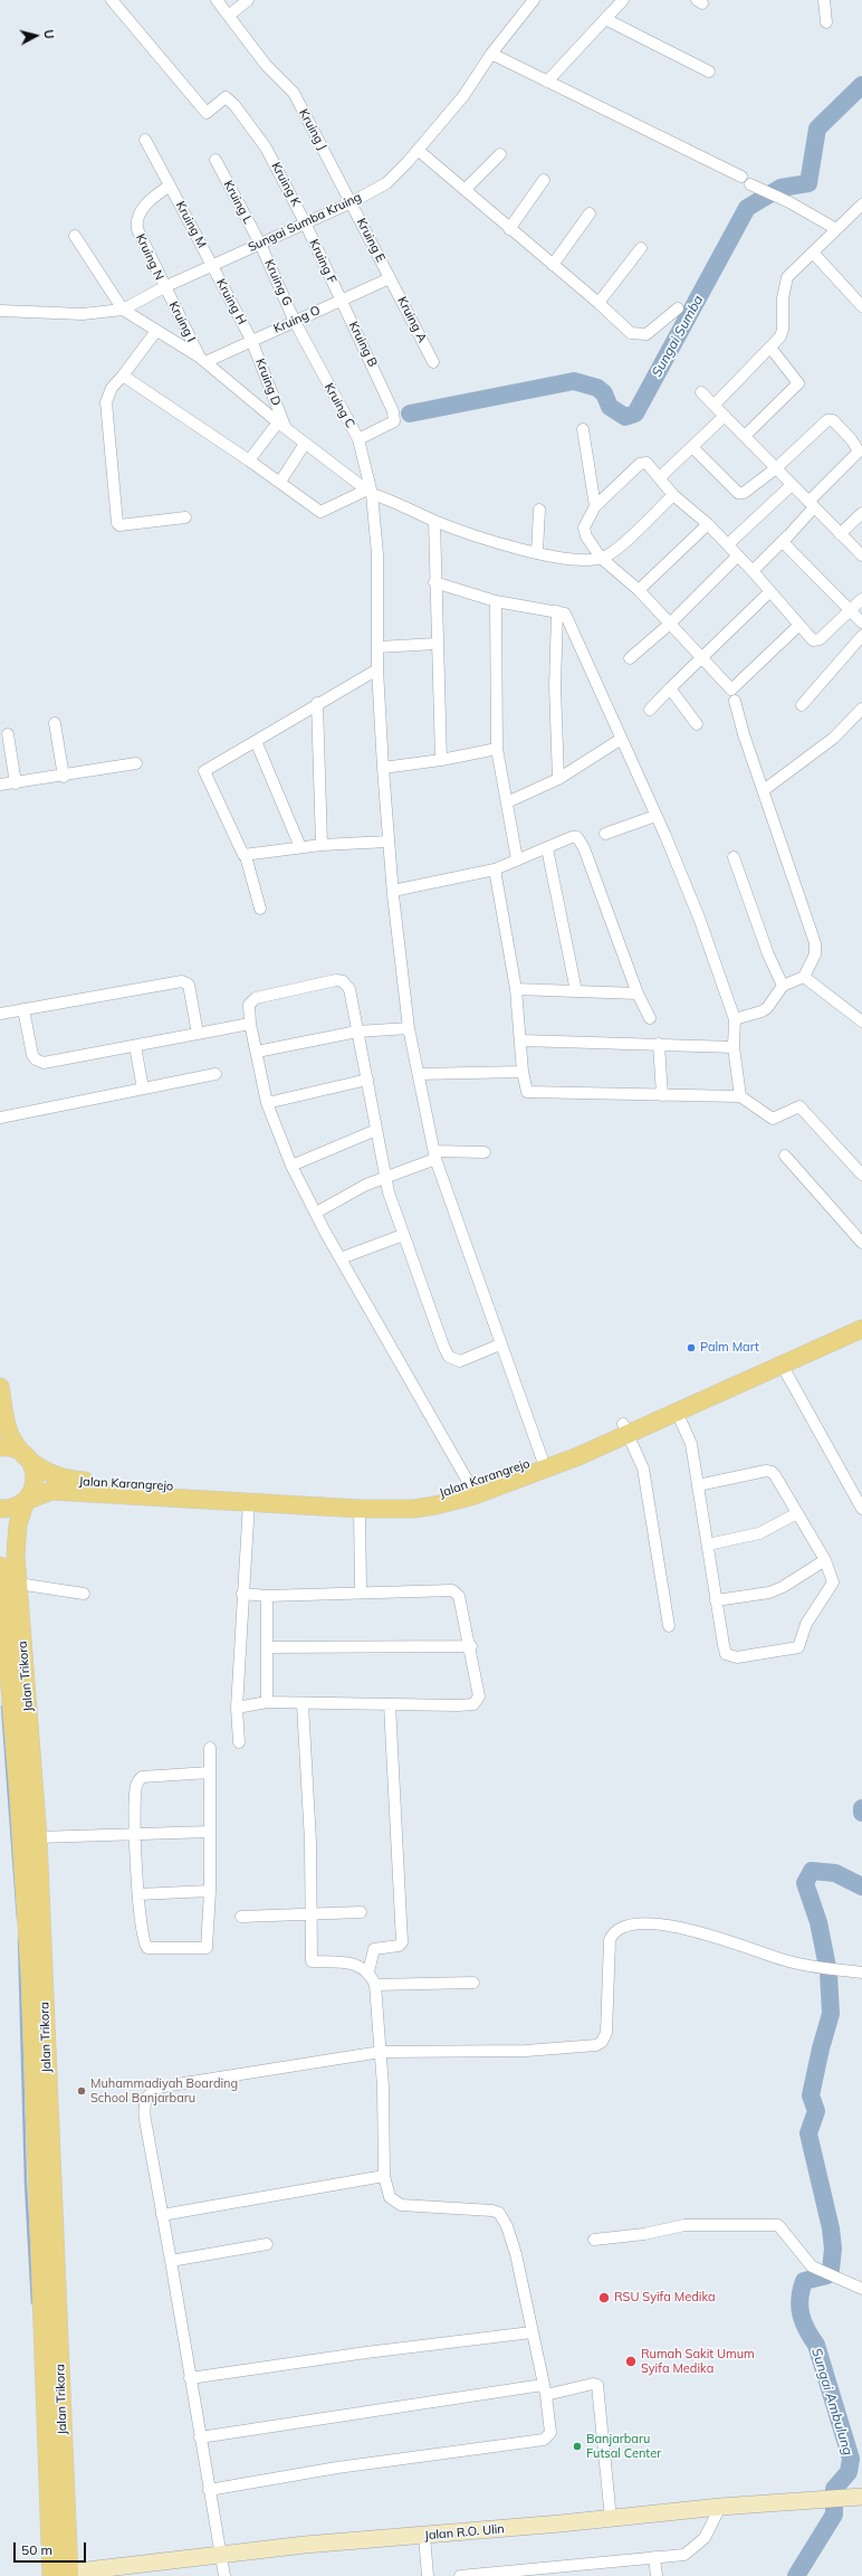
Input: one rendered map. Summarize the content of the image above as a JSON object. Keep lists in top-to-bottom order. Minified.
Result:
{"streets":{"main road":["Jalan Karangrejo","Jalan Trikora","Jalan R.O. Ulin"],"street":["Kruing J","Kruing K","Kruing L","Sungai Sumba Kruing","Kruing M","Kruing E","Kruing N","Kruing F","Kruing G","Kruing H","Kruing O","Kruing A","Kruing I","Kruing B","Kruing D","Kruing C"]},"crossings":[["Kruing J","Sungai Sumba Kruing"],["Kruing J","Kruing E"],["Kruing K","Sungai Sumba Kruing"],["Kruing K","Kruing F"],["Kruing L","Sungai Sumba Kruing"],["Kruing L","Kruing G"],["Sungai Sumba Kruing","Kruing M"],["Sungai Sumba Kruing","Kruing E"],["Sungai Sumba Kruing","Kruing N"],["Sungai Sumba Kruing","Kruing F"],["Sungai Sumba Kruing","Kruing G"],["Sungai Sumba Kruing","Kruing H"],["Sungai Sumba Kruing","Kruing I"],["Kruing M","Kruing N"],["Kruing M","Kruing H"],["Kruing E","Kruing O"],["Kruing E","Kruing A"],["Kruing N","Kruing I"],["Kruing F","Kruing O"],["Kruing F","Kruing B"],["Kruing G","Kruing O"],["Kruing G","Kruing C"],["Kruing H","Kruing O"],["Kruing H","Kruing D"],["Kruing O","Kruing A"],["Kruing O","Kruing I"],["Kruing O","Kruing B"],["Kruing O","Kruing D"],["Kruing O","Kruing C"],["Kruing B","Kruing C"],["Kruing C","Jalan Karangrejo"],["Jalan Karangrejo","Jalan Trikora"],["Jalan Trikora","Jalan R.O. Ulin"]],"water":["Sungai Sumba","Sungai Ambulung"],"places":["Palm Mart","Muhammadiyah Boarding School Banjarbaru","RSU Syifa Medika","Rumah Sakit Umum Syifa Medika","Banjarbaru Futsal Center"],"scale_bar":"50 m","north":"right"}
